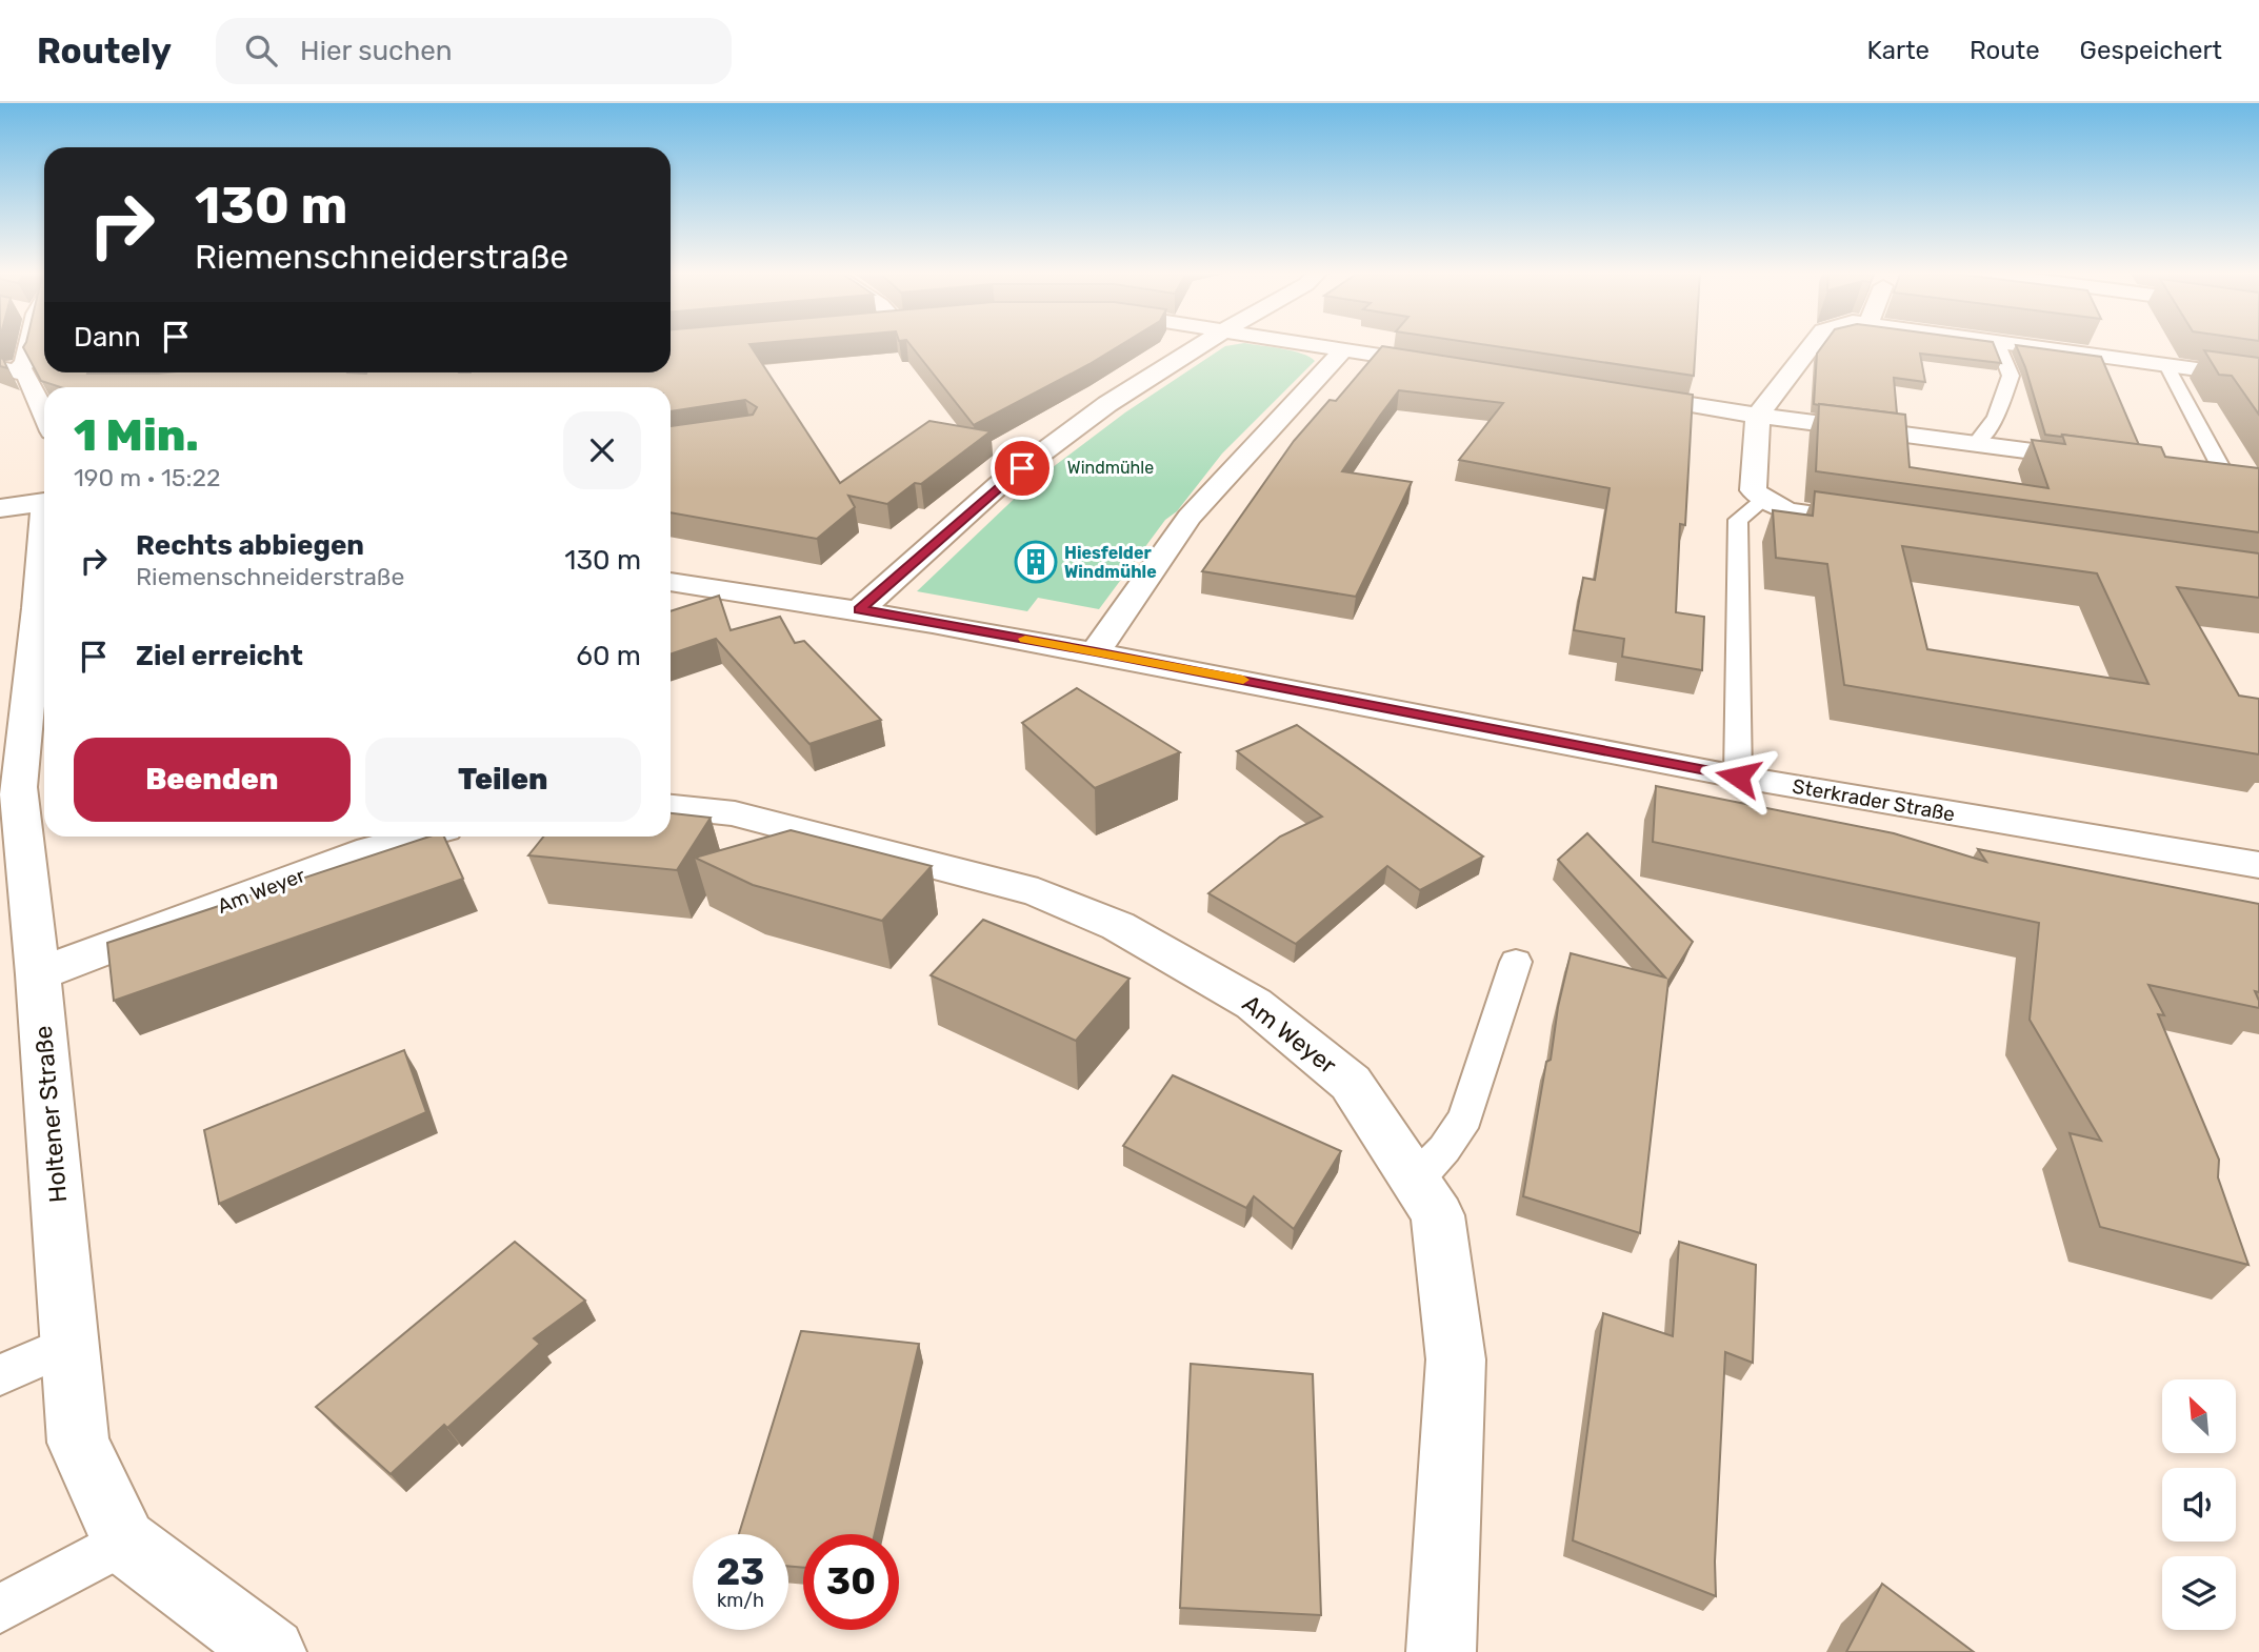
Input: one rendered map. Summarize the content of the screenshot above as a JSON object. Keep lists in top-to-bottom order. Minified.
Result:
{"streets":{"street":["Sterkrader Straße","Am Weyer","Holtener Straße"]},"crossings":[["Am Weyer","Holtener Straße"]],"parks":["Windmühle"],"places":{"building":["Hiesfelder Windmühle"]},"north":"top left","page":{"header":"Routely","search":"Hier suchen","nav":["Karte","Route","Gespeichert"],"turn":["130 m","Riemenschneiderstraße"],"then":"Dann","heading":["1 Min.","190 m · 15:22"],"list":[{"name":"Rechts abbiegen","note":"Riemenschneiderstraße","value":"130 m"},{"name":"Ziel erreicht","value":"60 m"}],"buttons":["Beenden","Teilen"],"speed":"23 km/h","limit":"30"}}
